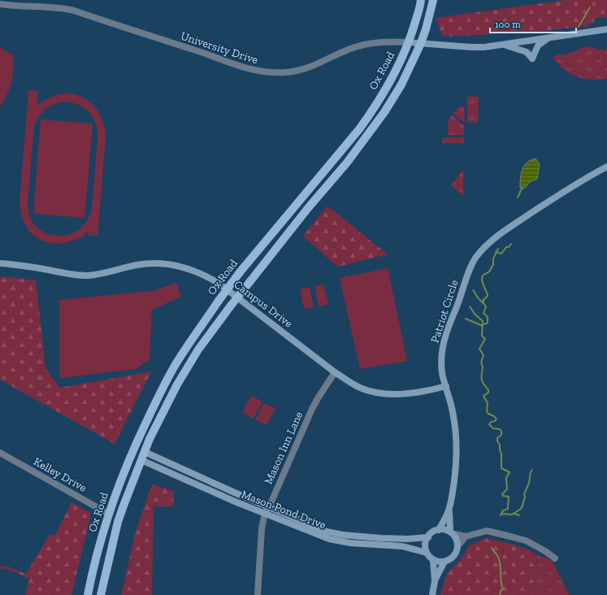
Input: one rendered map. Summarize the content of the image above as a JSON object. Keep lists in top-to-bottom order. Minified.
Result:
{"streets":{"main road":["Ox Road"],"street":["University Drive","Campus Drive","Patriot Circle","Mason Inn Lane","Kelley Drive","Mason Pond Drive"]},"crossings":[["University Drive","Ox Road"],["Ox Road","Kelley Drive"],["Ox Road","Mason Pond Drive"],["Campus Drive","Patriot Circle"],["Campus Drive","Mason Inn Lane"],["Patriot Circle","Mason Pond Drive"],["Mason Inn Lane","Mason Pond Drive"]],"scale_bar":"100 m"}
